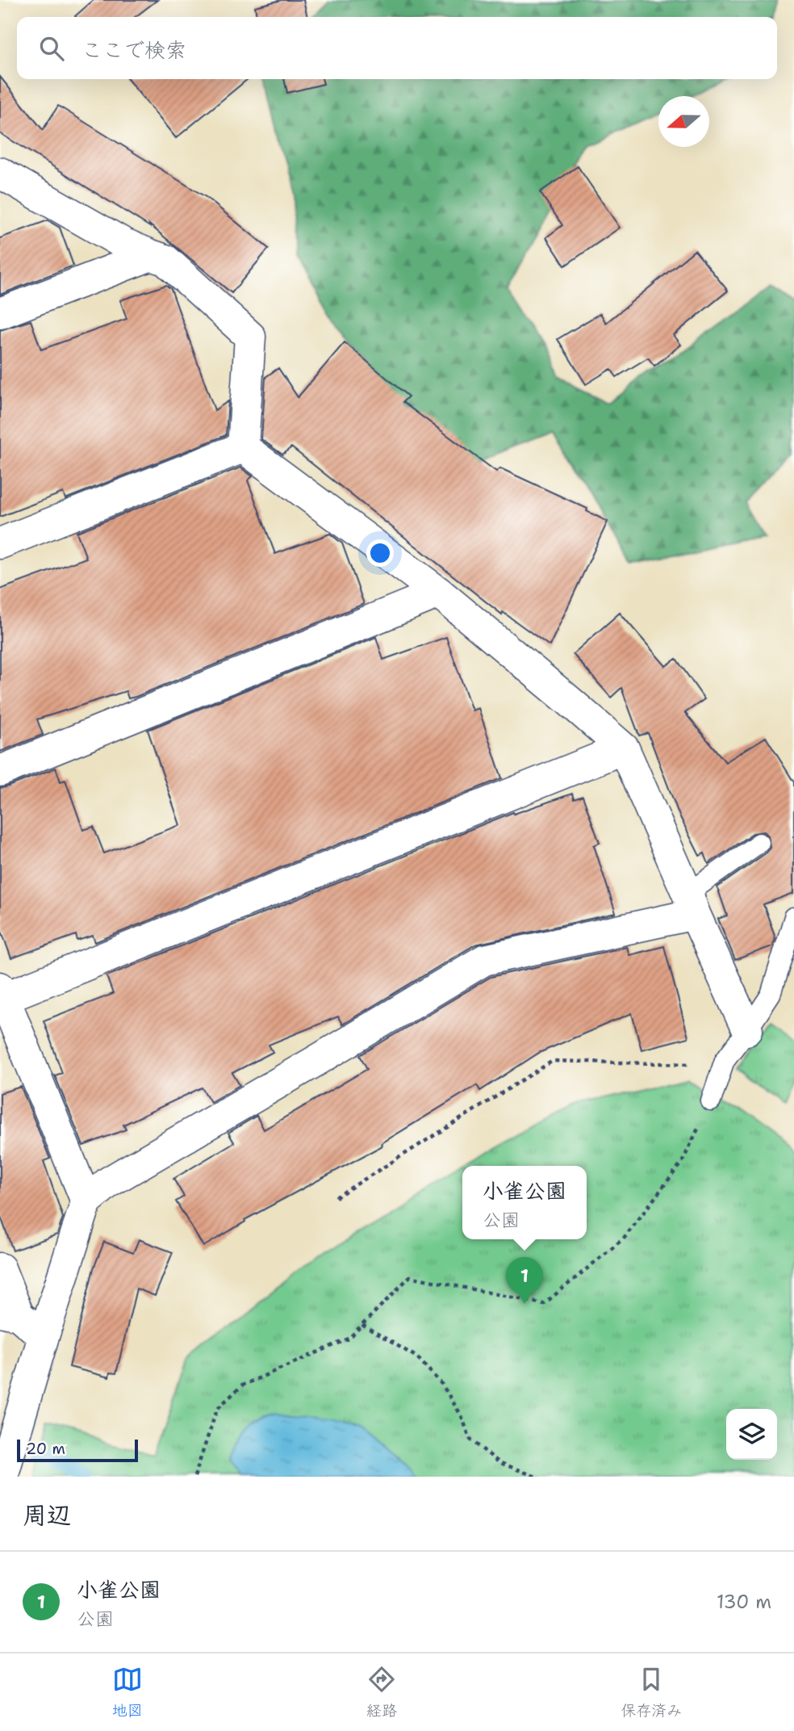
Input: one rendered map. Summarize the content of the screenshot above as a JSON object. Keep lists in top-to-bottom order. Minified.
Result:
{"scale_bar":"20 m","north":"left","page":{"search":"ここで検索","popup":["小雀公園","公園"],"pins":"1","scale":"20 m","heading":"周辺","list":[{"mark":"1","name":"小雀公園","note":"公園","value":"130 m"}],"nav":["地図","経路","保存済み"]}}
